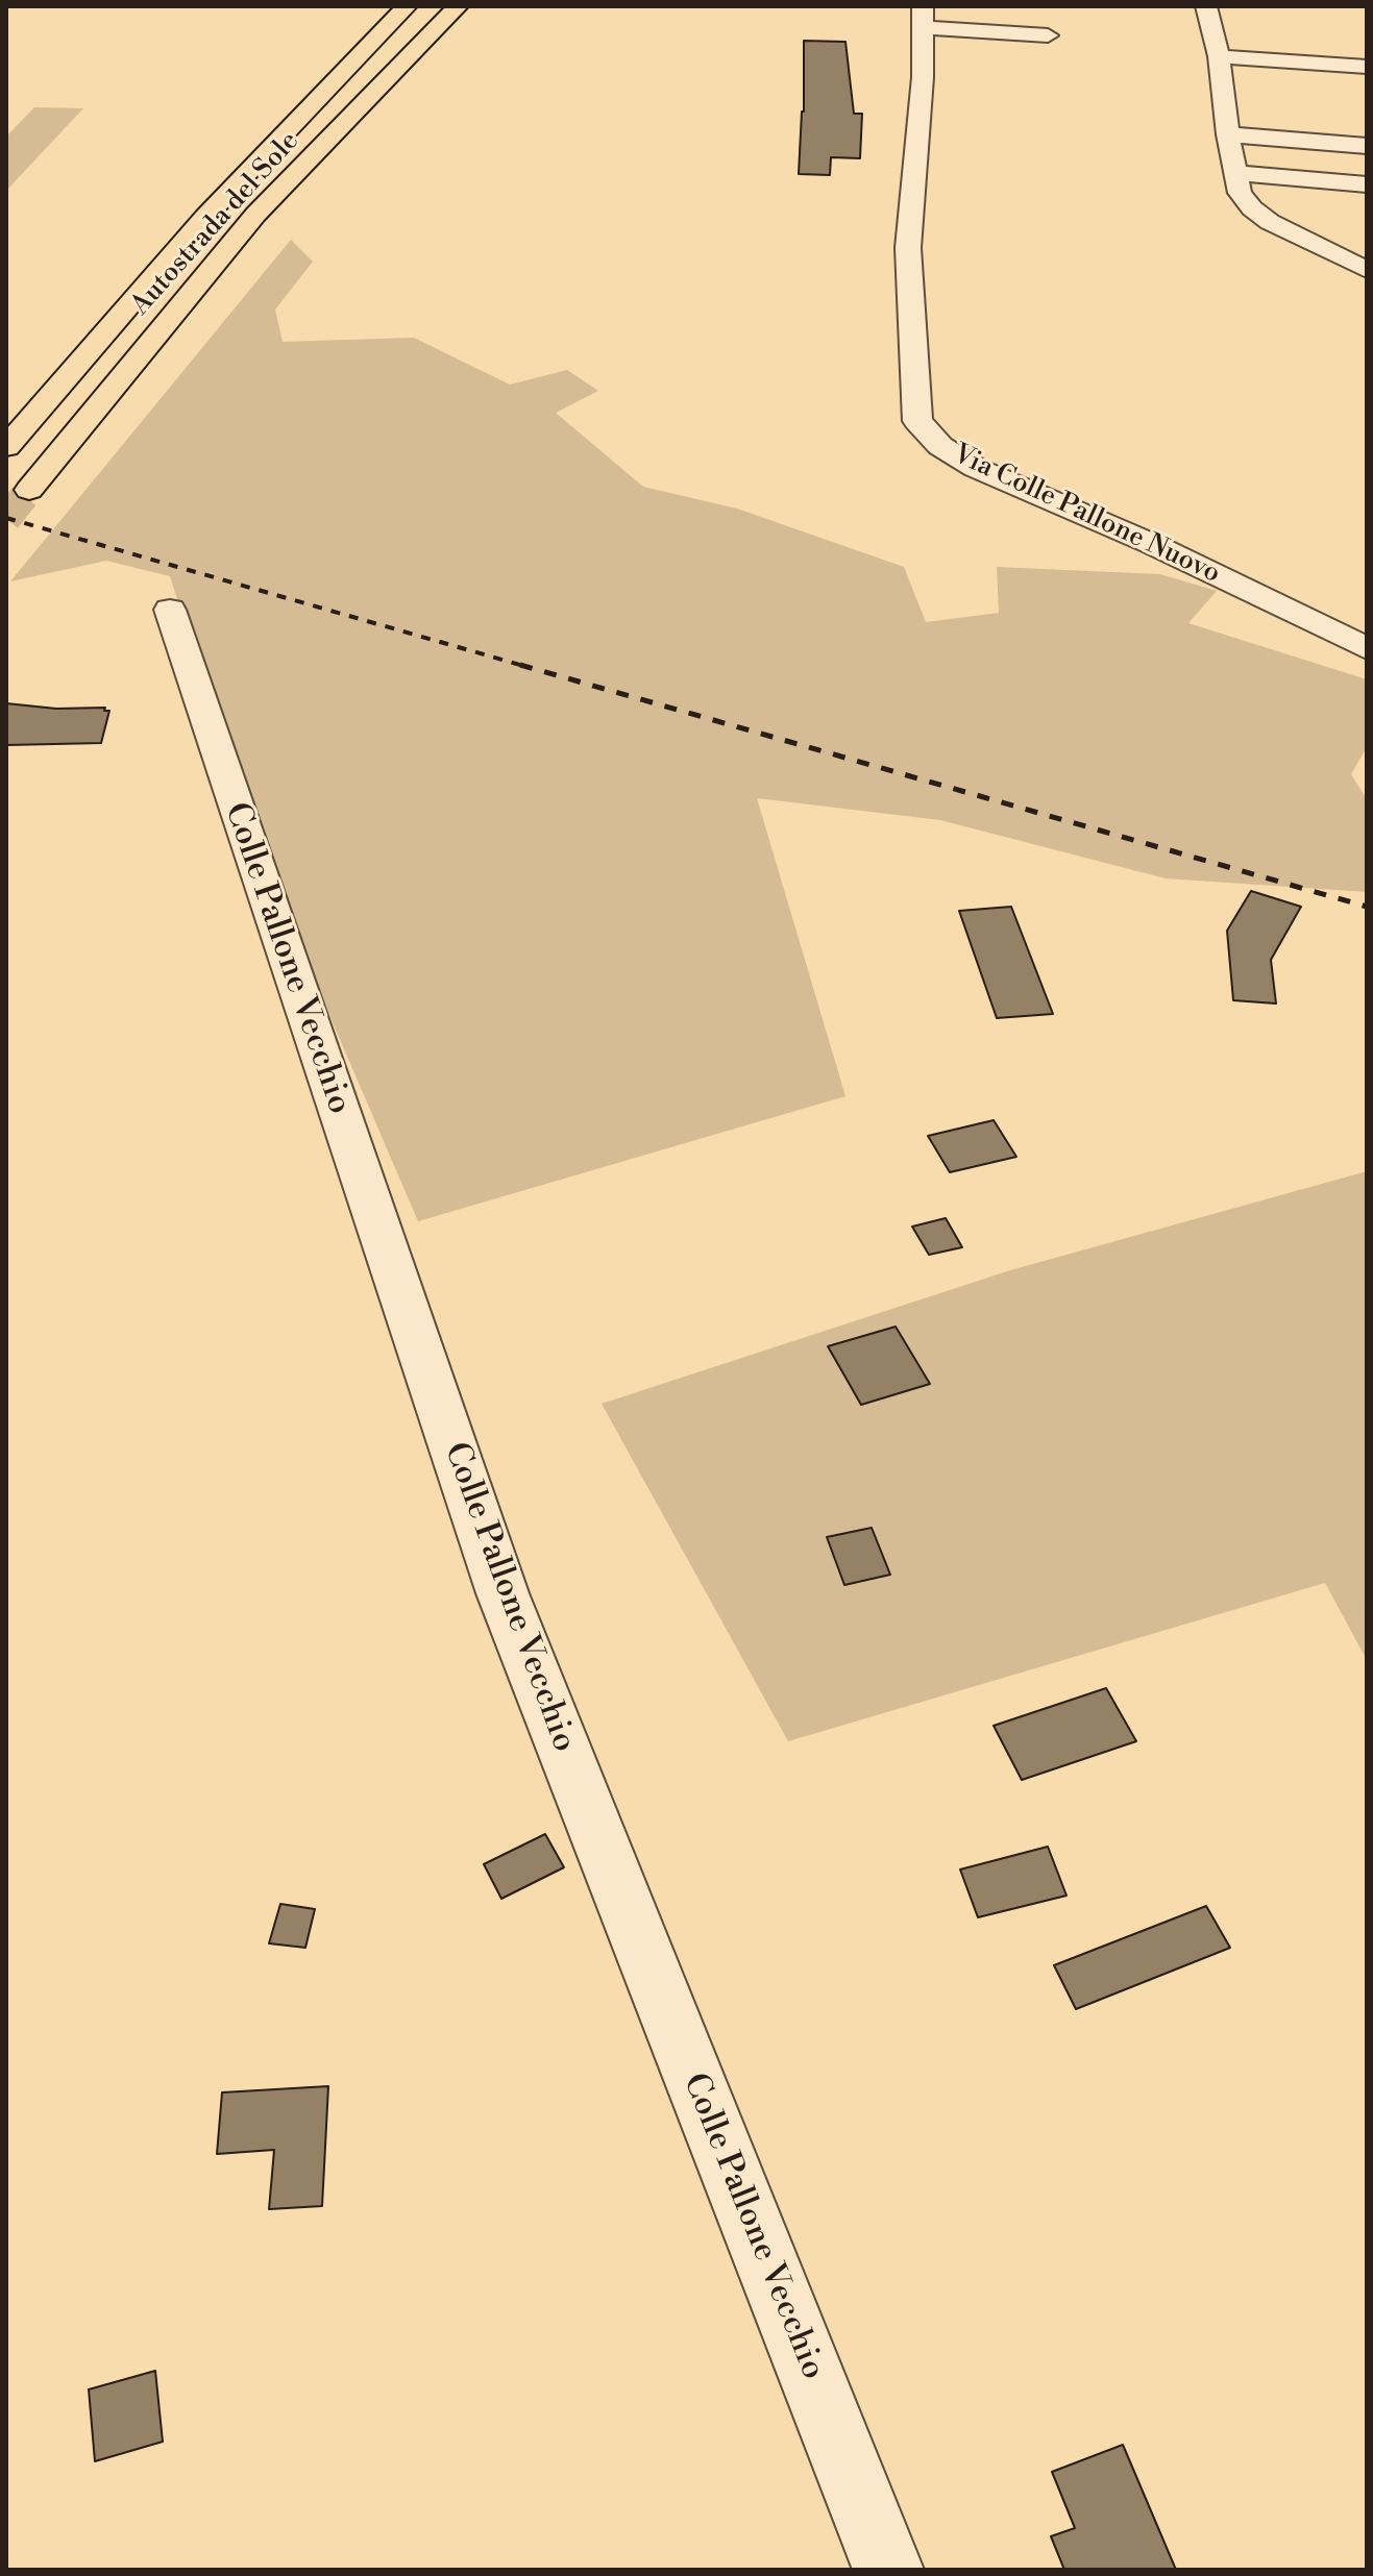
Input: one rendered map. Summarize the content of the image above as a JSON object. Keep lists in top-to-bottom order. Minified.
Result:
{"streets":{"highway":["Autostrada del Sole"],"street":["Via Colle Pallone Nuovo","Colle Pallone Vecchio"]}}
